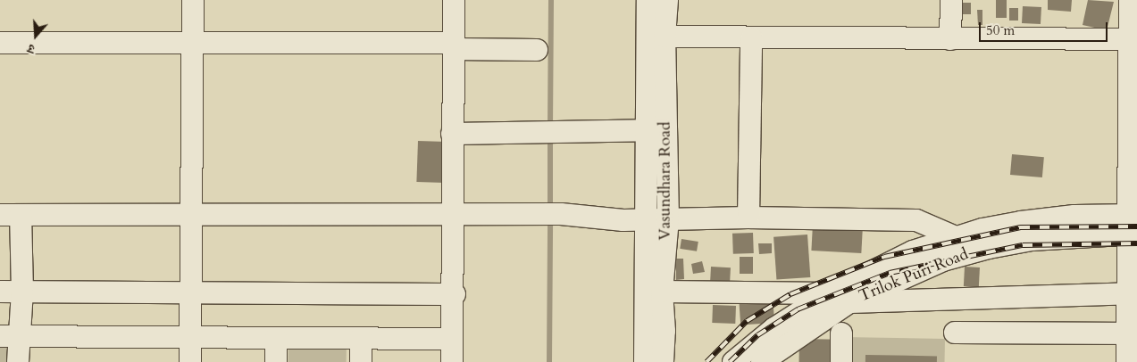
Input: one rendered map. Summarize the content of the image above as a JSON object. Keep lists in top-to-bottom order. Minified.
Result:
{"streets":{"street":["Vasundhara Road","Trilok Puri Road"]},"crossings":[["Vasundhara Road","Trilok Puri Road"]],"scale_bar":"50 m","north":"bottom"}
